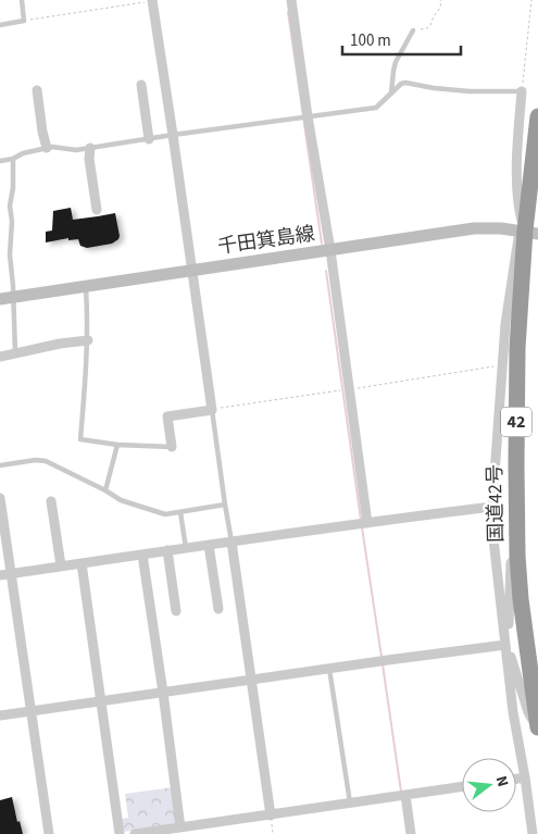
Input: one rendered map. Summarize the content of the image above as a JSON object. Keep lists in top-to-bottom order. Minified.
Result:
{"streets":{"highway":["42","国道42号"],"main road":["千田箕島線"]},"crossings":[["千田箕島線","国道42号"]],"scale_bar":"100 m","north":"right"}
